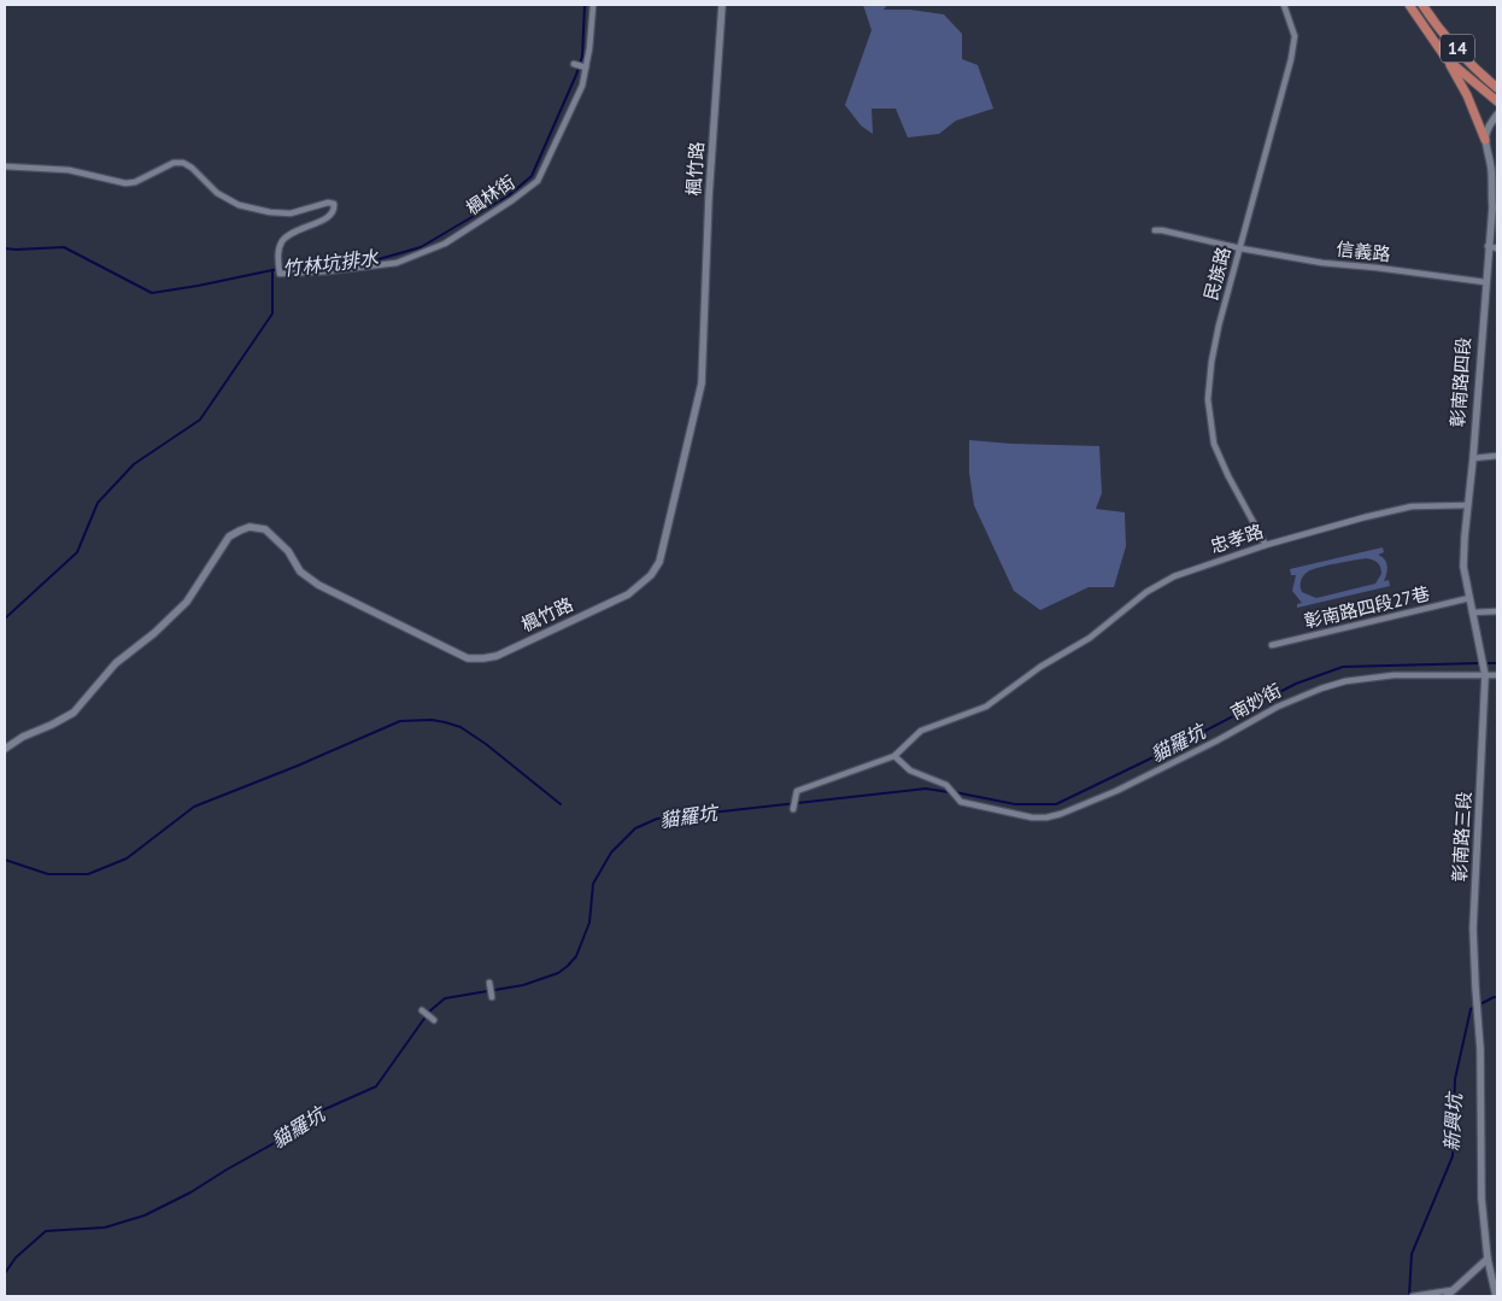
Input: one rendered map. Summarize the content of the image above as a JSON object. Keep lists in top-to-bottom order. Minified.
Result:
{"streets":{"main road":["14"],"street":["楓竹路","楓林街","信義路","民族路","彰南路四段","忠孝路","彰南路四段27巷","南妙街","彰南路三段"]},"crossings":[["信義路","民族路"],["信義路","彰南路四段"],["民族路","忠孝路"],["彰南路四段","忠孝路"],["彰南路四段","彰南路四段27巷"],["彰南路四段","彰南路三段"],["忠孝路","南妙街"],["南妙街","彰南路三段"]],"water":["竹林坑排水","貓羅坑","新興坑"]}
